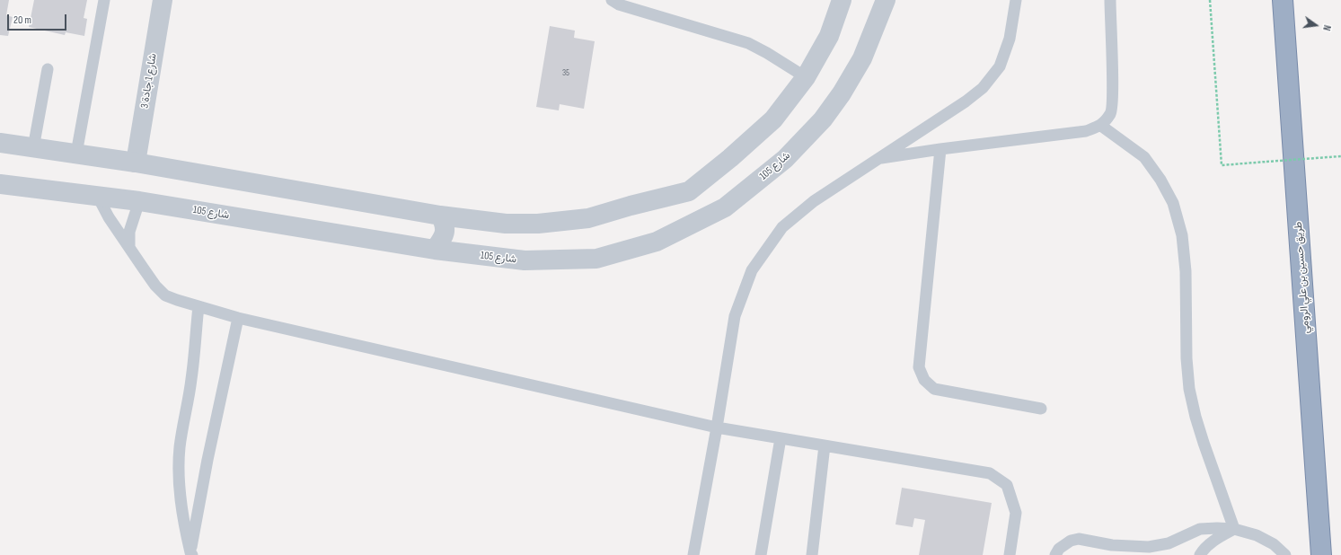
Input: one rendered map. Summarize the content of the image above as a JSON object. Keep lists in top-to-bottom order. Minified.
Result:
{"streets":{"highway":["طريق حسين بن علي الرومي"],"street":["شارع 1 جادة 3","شارع 105"]},"house_numbers":["35"],"scale_bar":"20 m","north":"right"}
